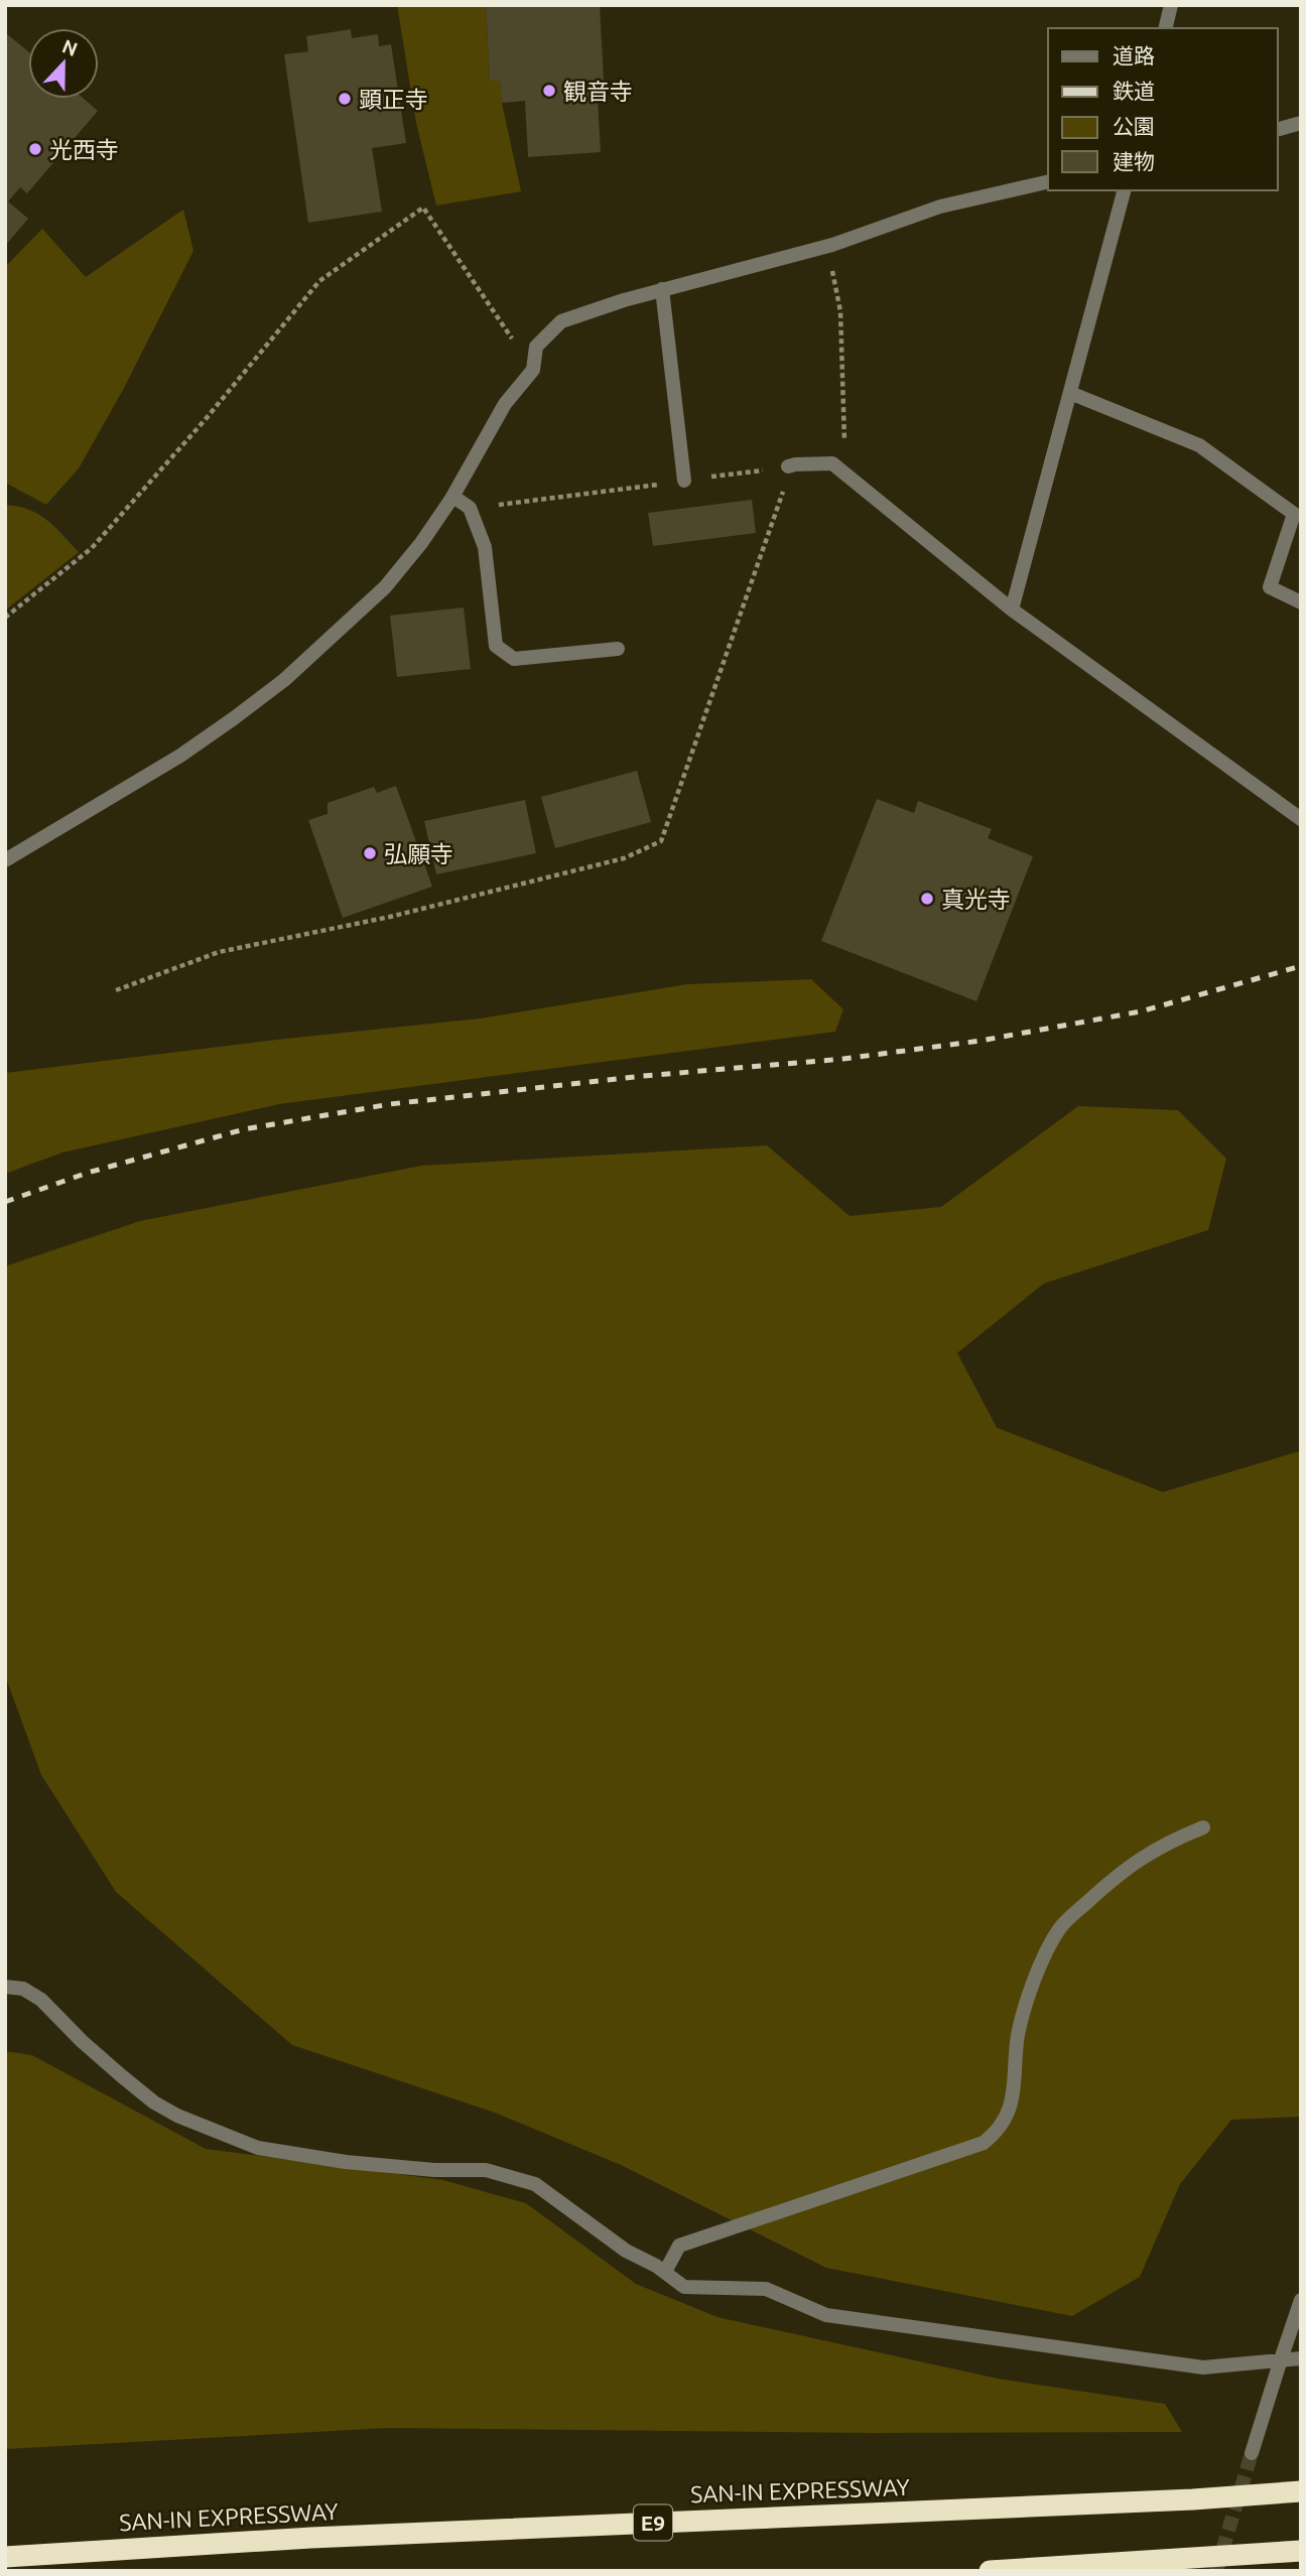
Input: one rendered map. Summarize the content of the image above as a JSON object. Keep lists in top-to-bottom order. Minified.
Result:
{"streets":{"highway":["SAN-IN EXPRESSWAY","E9"]},"places":["観音寺","顕正寺","光西寺","弘願寺","真光寺"],"legend":["道路","鉄道","公園","建物"],"north":"top"}
